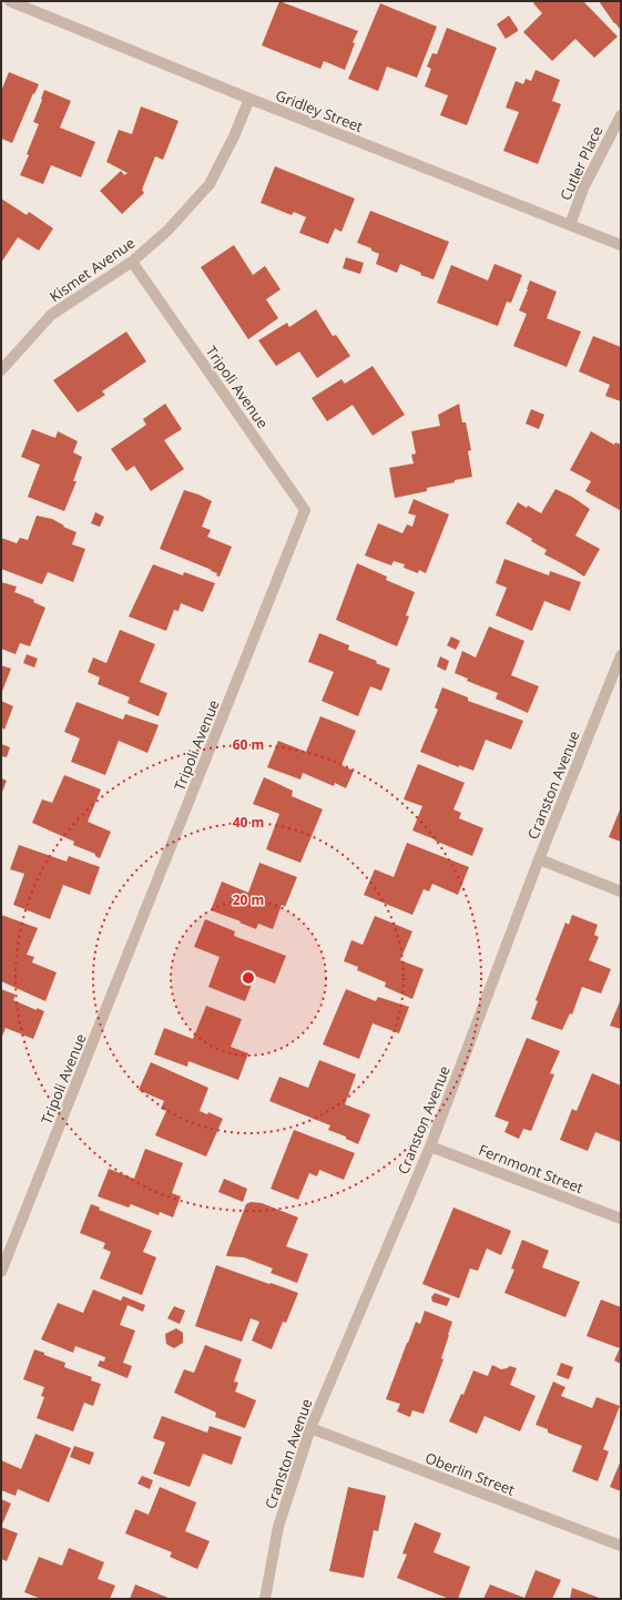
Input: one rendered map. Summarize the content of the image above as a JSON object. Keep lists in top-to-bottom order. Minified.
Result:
{"streets":{"street":["Gridley Street","Cutler Place","Kismet Avenue","Tripoli Avenue","Cranston Avenue","Fernmont Street","Oberlin Street"]},"crossings":[["Gridley Street","Cutler Place"],["Gridley Street","Kismet Avenue"],["Kismet Avenue","Tripoli Avenue"],["Cranston Avenue","Fernmont Street"],["Cranston Avenue","Oberlin Street"]],"rings":["60 m","40 m","20 m"]}
